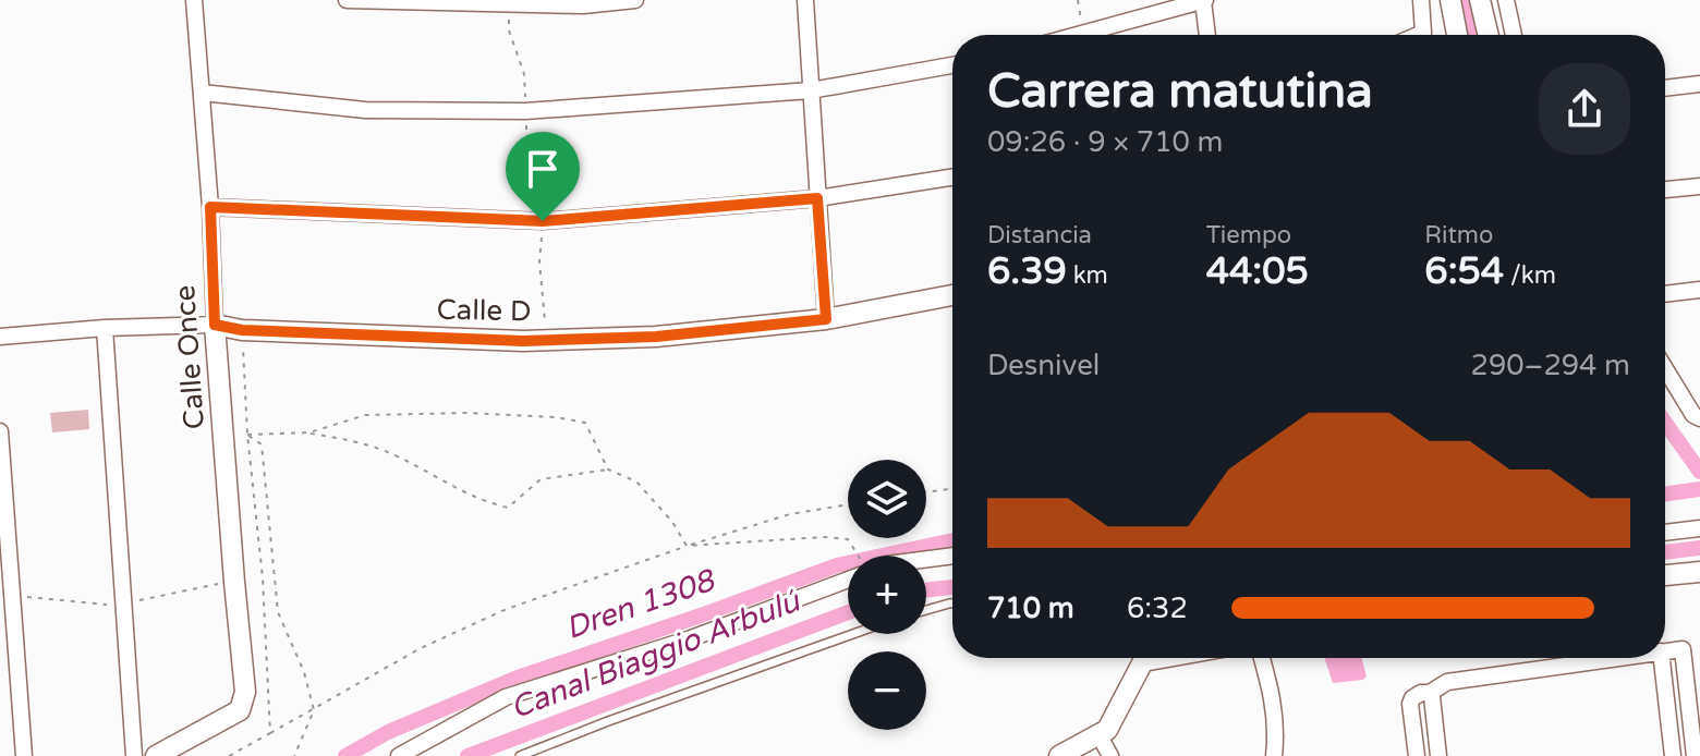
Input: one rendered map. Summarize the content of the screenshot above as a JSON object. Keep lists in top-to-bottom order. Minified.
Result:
{"streets":{"street":["Calle D","Calle Once"]},"crossings":[["Calle D","Calle Once"]],"water":["Dren 1308","Canal Biaggio Arbulú"],"page":{"heading":["Carrera matutina","09:26 · 9 × 710 m"],"stats":[["Distancia","6.39 km"],["Tiempo","44:05"],["Ritmo","6:54 /km"]],"chart":["Desnivel","290–294 m"],"map_buttons":["+","−"],"list":[{"name":"710 m","note":"6:32"}]}}
